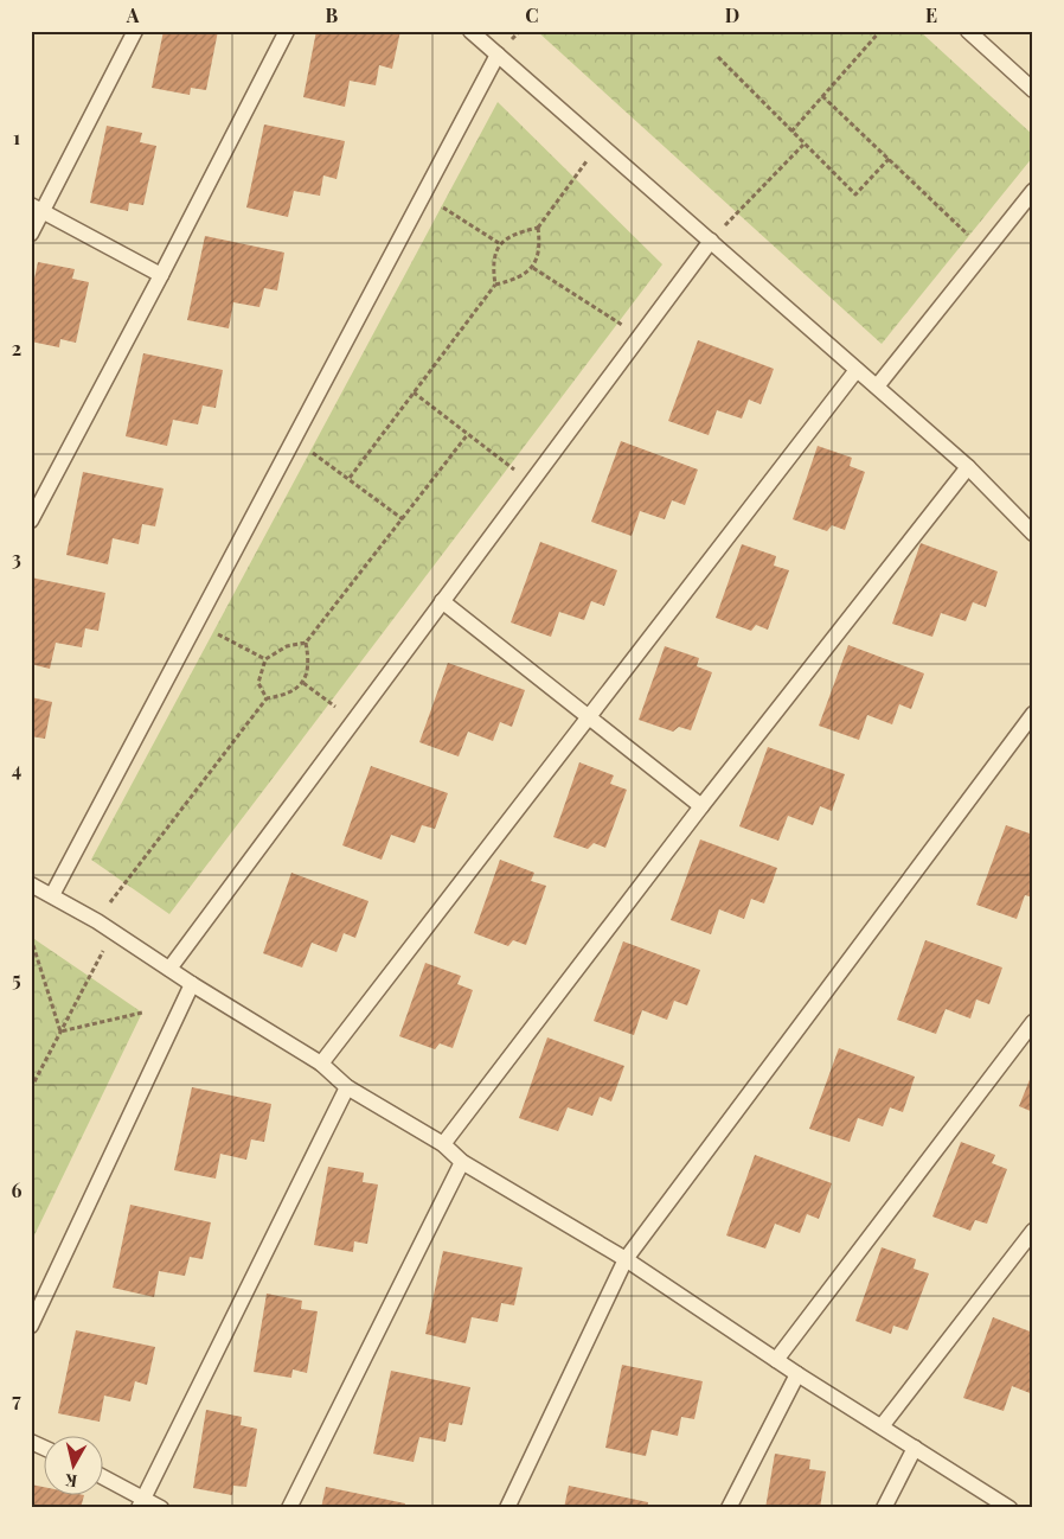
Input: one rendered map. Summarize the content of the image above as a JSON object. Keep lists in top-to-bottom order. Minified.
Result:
{"north":"bottom","grid":{"columns":["A","B","C","D","E"],"rows":["1","2","3","4","5","6","7"]}}
